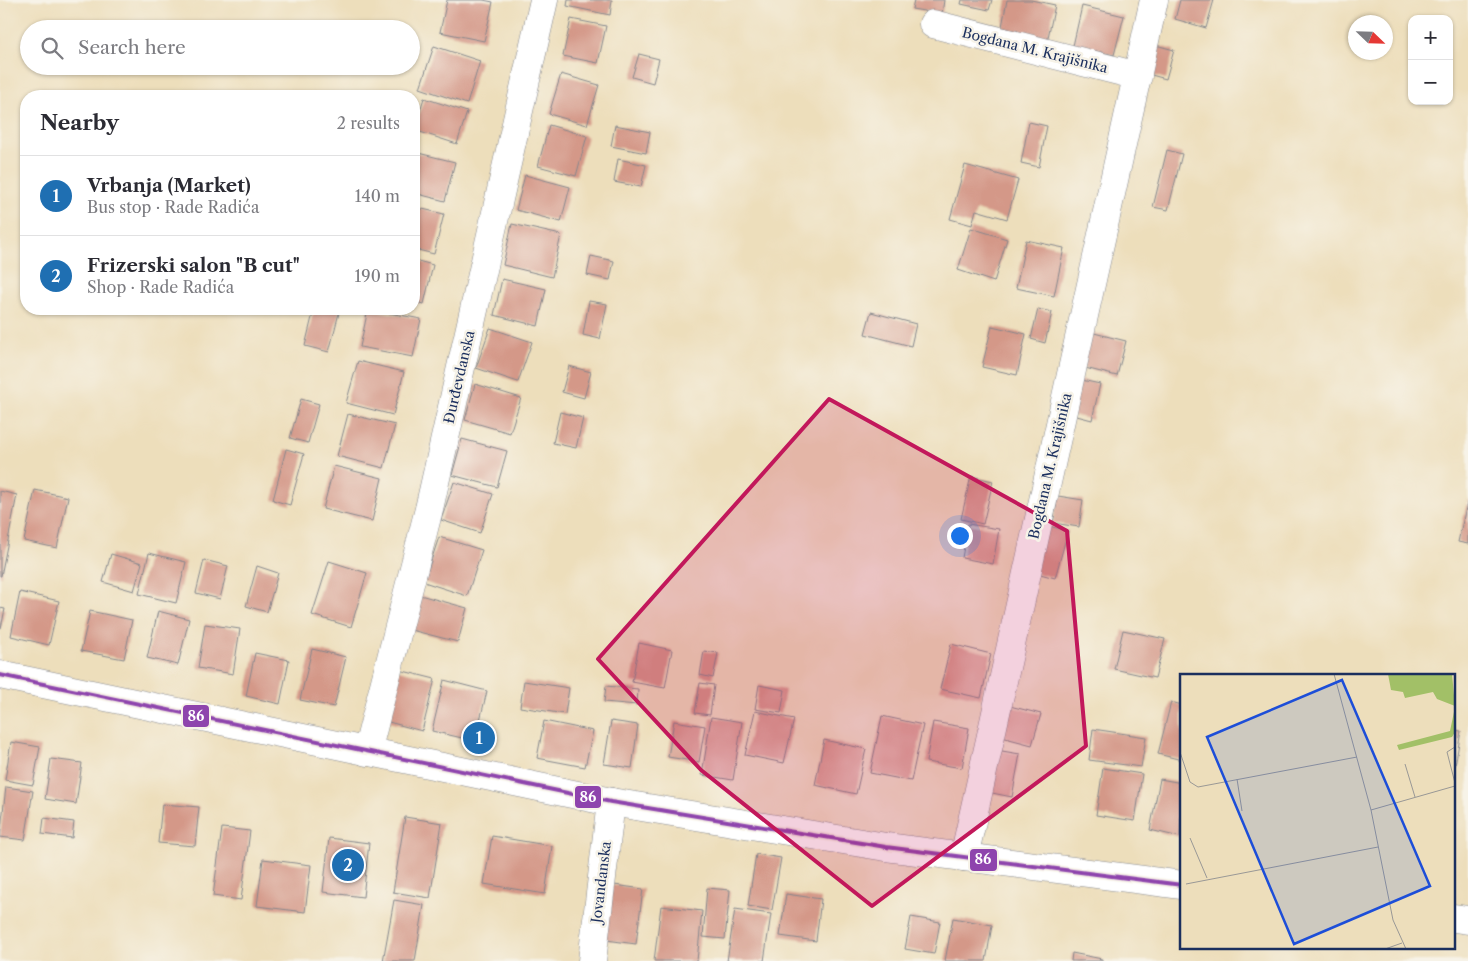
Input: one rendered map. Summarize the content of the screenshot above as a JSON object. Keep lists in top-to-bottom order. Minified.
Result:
{"streets":{"street":["Bogdana M. Krajišnika","Đurđevdanska","Jovandanska"]},"lines":["transit line 86"],"north":"bottom right","page":{"map_buttons":["+","−"],"search":"Search here","heading":["Nearby","2 results"],"list":[{"mark":"1","name":"Vrbanja (Market)","note":"Bus stop · Rade Radića","value":"140 m"},{"mark":"2","name":"Frizerski salon \"B cut\"","note":"Shop · Rade Radića","value":"190 m"}],"pins":["1","2"]}}
